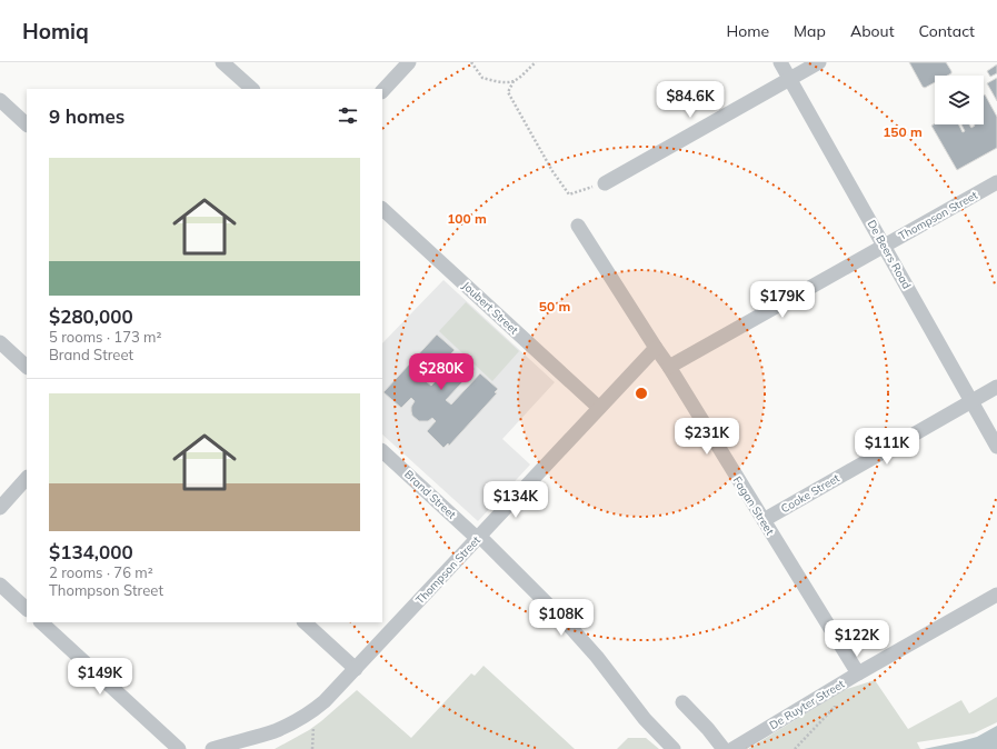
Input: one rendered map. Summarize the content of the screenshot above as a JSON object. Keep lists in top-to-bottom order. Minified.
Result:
{"streets":{"street":["Thompson Street","De Beers Road","Joubert Street","Cooke Street","Brand Street","Fagan Street","De Ruyter Street"]},"crossings":[["Thompson Street","De Beers Road"],["Thompson Street","Joubert Street"],["Thompson Street","Brand Street"],["Thompson Street","Fagan Street"],["De Beers Road","Cooke Street"],["Cooke Street","Fagan Street"],["Fagan Street","De Ruyter Street"]],"page":{"header":"Homiq","nav":["Home","Map","About","Contact"],"price":["$84.6K","$179K","$280K","$231K","$111K","$134K","$108K","$122K","$149K"],"heading":"9 homes","list":[{"name":"$280,000","note":"5 rooms · 173 m² · Brand Street"},{"name":"$134,000","note":"2 rooms · 76 m² · Thompson Street"}]},"rings":["150 m","100 m","50 m"]}
